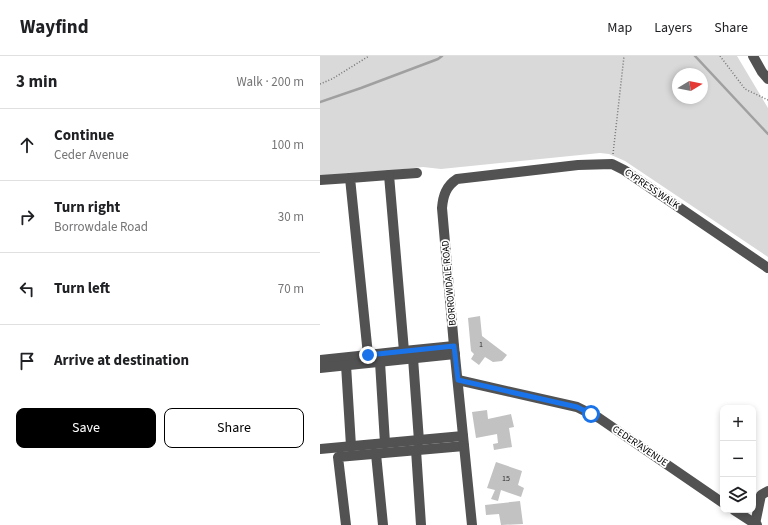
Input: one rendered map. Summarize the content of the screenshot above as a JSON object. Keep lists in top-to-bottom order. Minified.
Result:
{"streets":{"street":["CYPRESS WALK","BORROWDALE ROAD","CEDER AVENUE"]},"crossings":[["CYPRESS WALK","BORROWDALE ROAD"],["BORROWDALE ROAD","CEDER AVENUE"]],"house_numbers":["1","15"],"north":"right","page":{"header":"Wayfind","nav":["Map","Layers","Share"],"heading":["3 min","Walk · 200 m"],"list":[["Continue","Ceder Avenue","100 m"],["Turn right","Borrowdale Road","30 m"],["Turn left","70 m"],"Arrive at destination"],"buttons":["Save","Share"],"map_buttons":["+","−"]}}
